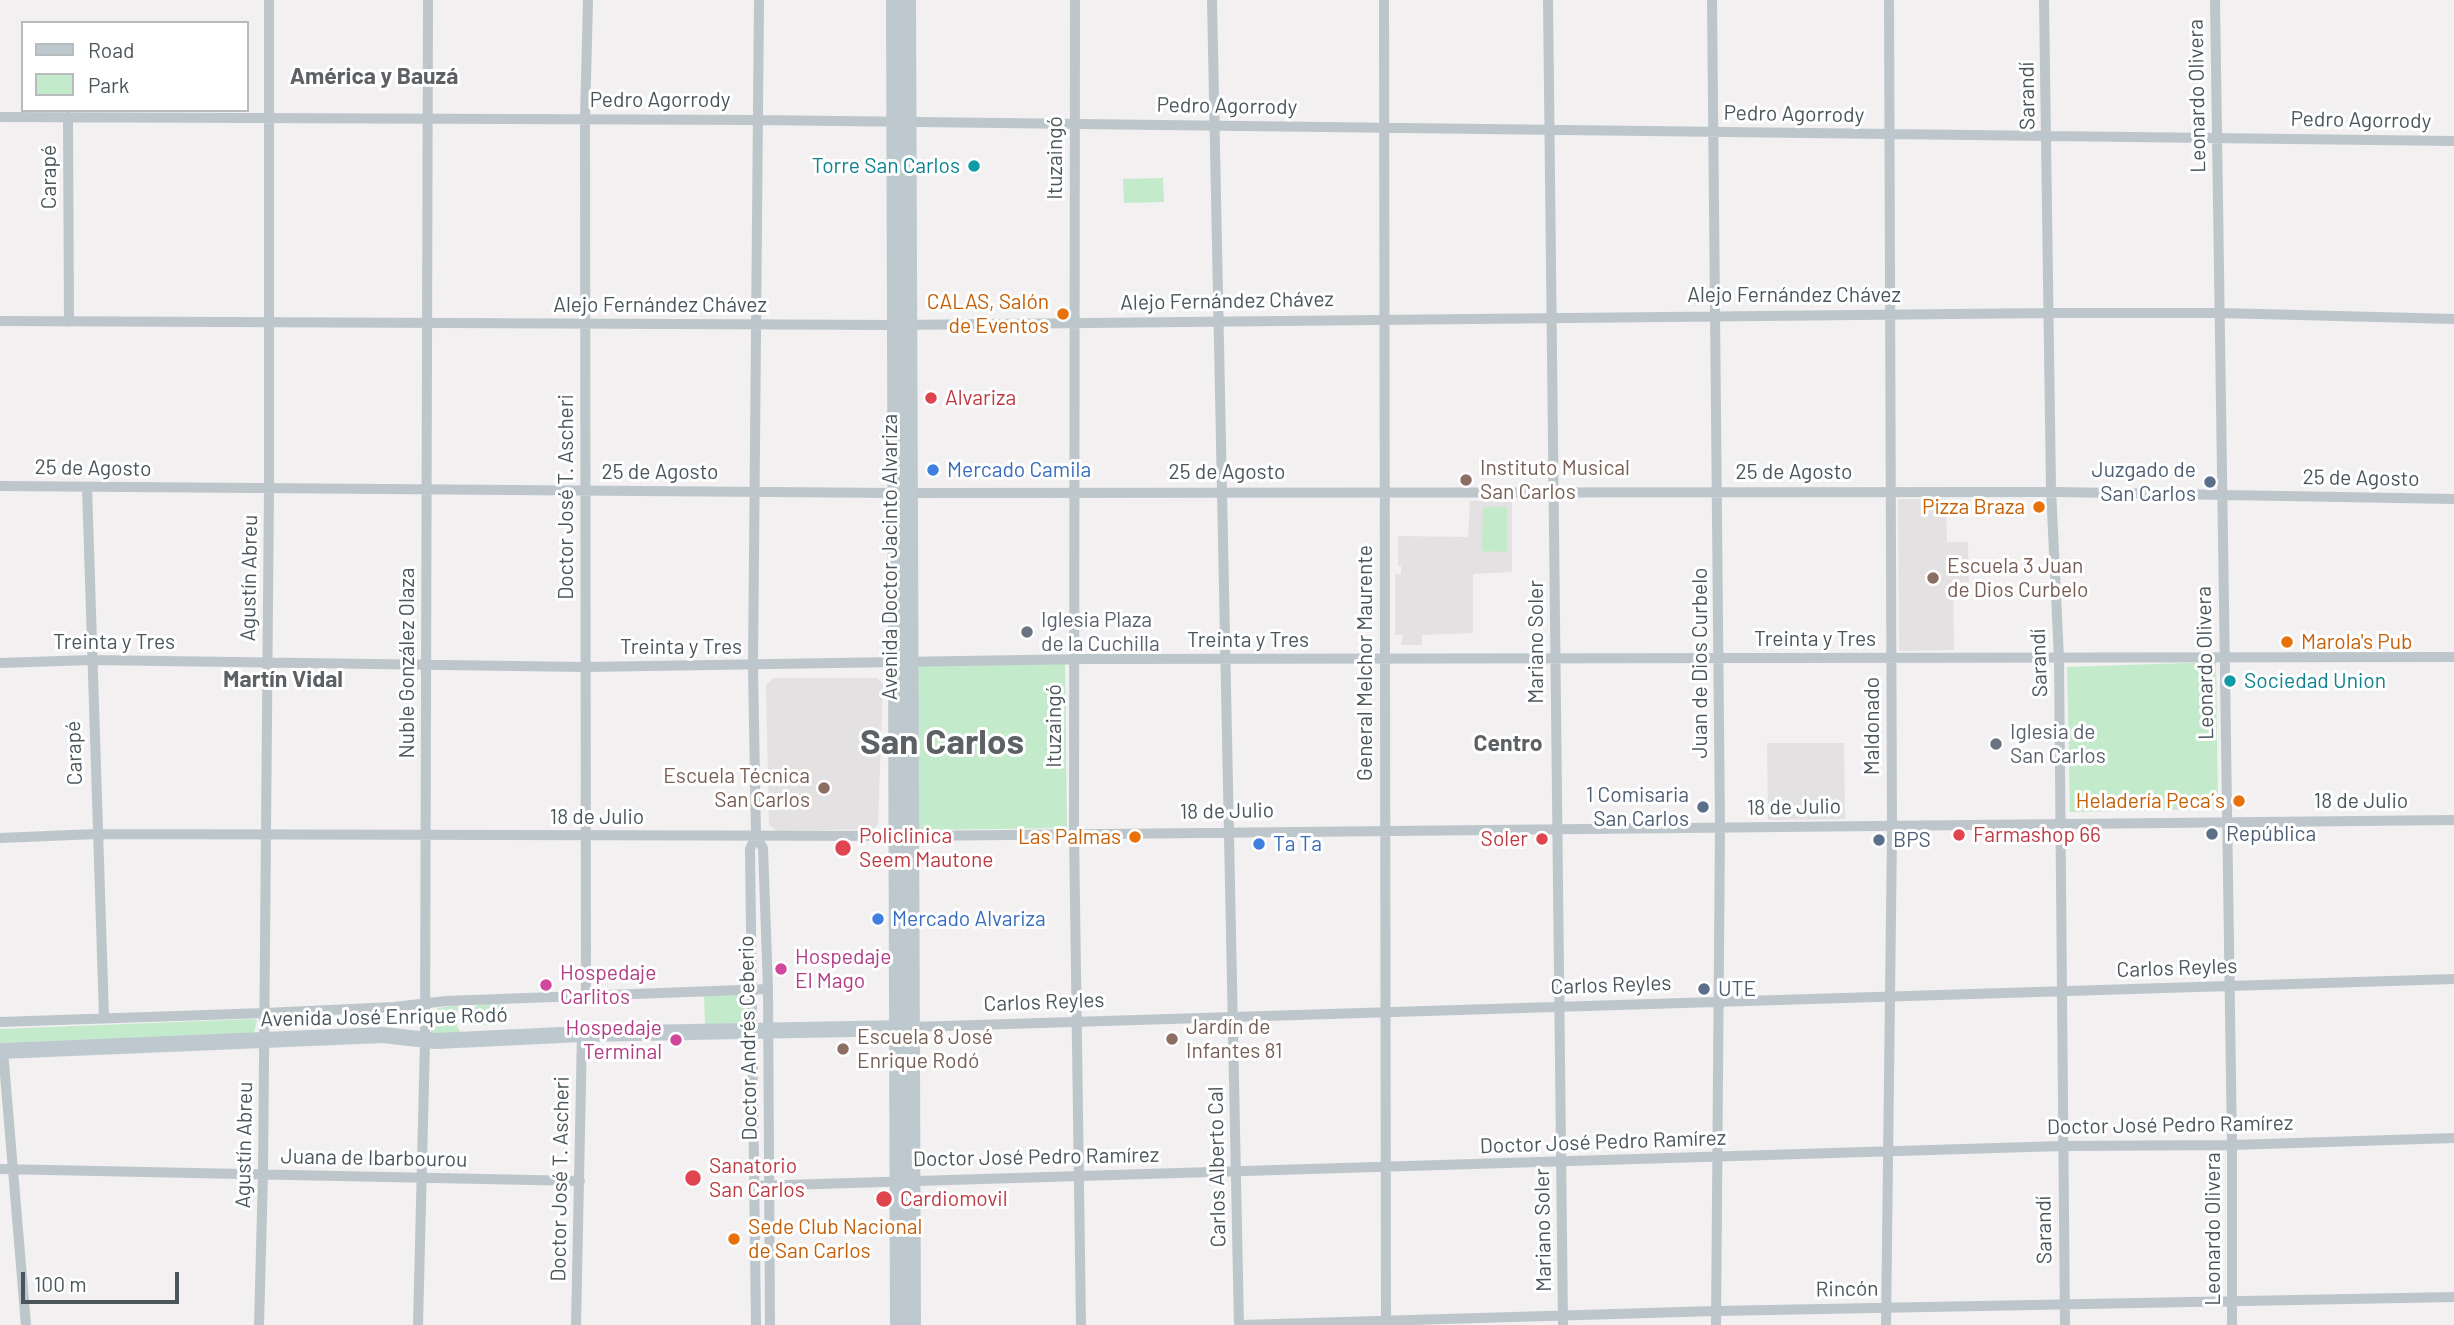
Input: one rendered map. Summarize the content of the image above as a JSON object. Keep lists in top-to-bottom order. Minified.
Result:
{"streets":{"main road":["Avenida Doctor Jacinto Alvariza","Carlos Reyles","Avenida José Enrique Rodó"],"street":["Sarandí","Leonardo Olivera","Pedro Agorrody","Ituzaingó","Carapé","Alejo Fernández Chávez","25 de Agosto","Doctor José T. Ascheri","Agustín Abreu","Treinta y Tres","Mariano Soler","Nuble González Olaza","General Melchor Maurente","Juan de Dios Curbelo","Maldonado","18 de Julio","Doctor Andrés Ceberio","Doctor José Pedro Ramírez","Juana de Ibarbourou","Carlos Alberto Cal","Rincón"]},"crossings":[["Sarandí","Pedro Agorrody"],["Sarandí","Alejo Fernández Chávez"],["Sarandí","25 de Agosto"],["Sarandí","Treinta y Tres"],["Sarandí","18 de Julio"],["Sarandí","Carlos Reyles"],["Sarandí","Doctor José Pedro Ramírez"],["Sarandí","Rincón"],["Leonardo Olivera","Pedro Agorrody"],["Leonardo Olivera","Alejo Fernández Chávez"],["Leonardo Olivera","25 de Agosto"],["Leonardo Olivera","Treinta y Tres"],["Leonardo Olivera","18 de Julio"],["Leonardo Olivera","Carlos Reyles"],["Leonardo Olivera","Doctor José Pedro Ramírez"],["Leonardo Olivera","Rincón"],["Pedro Agorrody","Ituzaingó"],["Pedro Agorrody","Carapé"],["Pedro Agorrody","Doctor José T. Ascheri"],["Pedro Agorrody","Avenida Doctor Jacinto Alvariza"],["Pedro Agorrody","Agustín Abreu"],["Pedro Agorrody","Mariano Soler"],["Pedro Agorrody","Nuble González Olaza"],["Pedro Agorrody","General Melchor Maurente"],["Pedro Agorrody","Juan de Dios Curbelo"],["Pedro Agorrody","Maldonado"],["Pedro Agorrody","Doctor Andrés Ceberio"],["Pedro Agorrody","Carlos Alberto Cal"],["Ituzaingó","Alejo Fernández Chávez"],["Ituzaingó","25 de Agosto"],["Ituzaingó","Treinta y Tres"],["Ituzaingó","18 de Julio"],["Ituzaingó","Carlos Reyles"],["Ituzaingó","Doctor José Pedro Ramírez"],["Carapé","Alejo Fernández Chávez"],["Carapé","25 de Agosto"],["Carapé","Treinta y Tres"],["Carapé","18 de Julio"],["Carapé","Avenida José Enrique Rodó"],["Alejo Fernández Chávez","Doctor José T. Ascheri"],["Alejo Fernández Chávez","Avenida Doctor Jacinto Alvariza"],["Alejo Fernández Chávez","Agustín Abreu"],["Alejo Fernández Chávez","Mariano Soler"],["Alejo Fernández Chávez","Nuble González Olaza"],["Alejo Fernández Chávez","General Melchor Maurente"],["Alejo Fernández Chávez","Juan de Dios Curbelo"],["Alejo Fernández Chávez","Maldonado"],["Alejo Fernández Chávez","Doctor Andrés Ceberio"],["Alejo Fernández Chávez","Carlos Alberto Cal"],["25 de Agosto","Doctor José T. Ascheri"],["25 de Agosto","Avenida Doctor Jacinto Alvariza"],["25 de Agosto","Agustín Abreu"],["25 de Agosto","Mariano Soler"],["25 de Agosto","Nuble González Olaza"],["25 de Agosto","General Melchor Maurente"],["25 de Agosto","Juan de Dios Curbelo"],["25 de Agosto","Maldonado"],["25 de Agosto","Doctor Andrés Ceberio"],["25 de Agosto","Carlos Alberto Cal"],["Doctor José T. Ascheri","Treinta y Tres"],["Doctor José T. Ascheri","18 de Julio"],["Doctor José T. Ascheri","Avenida José Enrique Rodó"],["Doctor José T. Ascheri","Juana de Ibarbourou"],["Avenida Doctor Jacinto Alvariza","Treinta y Tres"],["Avenida Doctor Jacinto Alvariza","18 de Julio"],["Avenida Doctor Jacinto Alvariza","Carlos Reyles"],["Avenida Doctor Jacinto Alvariza","Doctor José Pedro Ramírez"],["Agustín Abreu","Treinta y Tres"],["Agustín Abreu","18 de Julio"],["Agustín Abreu","Avenida José Enrique Rodó"],["Agustín Abreu","Juana de Ibarbourou"],["Treinta y Tres","Mariano Soler"],["Treinta y Tres","Nuble González Olaza"],["Treinta y Tres","General Melchor Maurente"],["Treinta y Tres","Juan de Dios Curbelo"],["Treinta y Tres","Maldonado"],["Treinta y Tres","Doctor Andrés Ceberio"],["Treinta y Tres","Carlos Alberto Cal"],["Mariano Soler","18 de Julio"],["Mariano Soler","Carlos Reyles"],["Mariano Soler","Doctor José Pedro Ramírez"],["Mariano Soler","Rincón"],["Nuble González Olaza","18 de Julio"],["Nuble González Olaza","Avenida José Enrique Rodó"],["Nuble González Olaza","Juana de Ibarbourou"],["General Melchor Maurente","18 de Julio"],["General Melchor Maurente","Carlos Reyles"],["General Melchor Maurente","Doctor José Pedro Ramírez"],["General Melchor Maurente","Rincón"],["Juan de Dios Curbelo","18 de Julio"],["Juan de Dios Curbelo","Carlos Reyles"],["Juan de Dios Curbelo","Doctor José Pedro Ramírez"],["Juan de Dios Curbelo","Rincón"],["Maldonado","18 de Julio"],["Maldonado","Carlos Reyles"],["Maldonado","Doctor José Pedro Ramírez"],["Maldonado","Rincón"],["18 de Julio","Doctor Andrés Ceberio"],["18 de Julio","Carlos Alberto Cal"],["Carlos Reyles","Avenida José Enrique Rodó"],["Carlos Reyles","Doctor Andrés Ceberio"],["Carlos Reyles","Carlos Alberto Cal"],["Avenida José Enrique Rodó","Doctor Andrés Ceberio"],["Doctor Andrés Ceberio","Doctor José Pedro Ramírez"],["Doctor José Pedro Ramírez","Carlos Alberto Cal"],["Carlos Alberto Cal","Rincón"]],"districts":["América y Bauzá","Martín Vidal","San Carlos","Centro"],"places":["Torre San Carlos","CALAS, Salón de Eventos","Alvariza","Mercado Camila","Instituto Musical San Carlos","Juzgado de San Carlos","Pizza Braza","Escuela 3 Juan de Dios Curbelo","Iglesia Plaza de la Cuchilla","Marola's Pub","Sociedad Union","Iglesia de San Carlos","Escuela Técnica San Carlos","Heladería Peca´s","1 Comisaria San Carlos","República","Farmashop 66","Las Palmas","Soler","BPS","Ta Ta","Policlinica Seem Mautone","Mercado Alvariza","Hospedaje El Mago","Hospedaje Carlitos","UTE","Jardín de Infantes 81","Hospedaje Terminal","Escuela 8 José Enrique Rodó","Sanatorio San Carlos","Cardiomovil","Sede Club Nacional de San Carlos"],"legend":["Road","Park"],"scale_bar":"100 m"}
